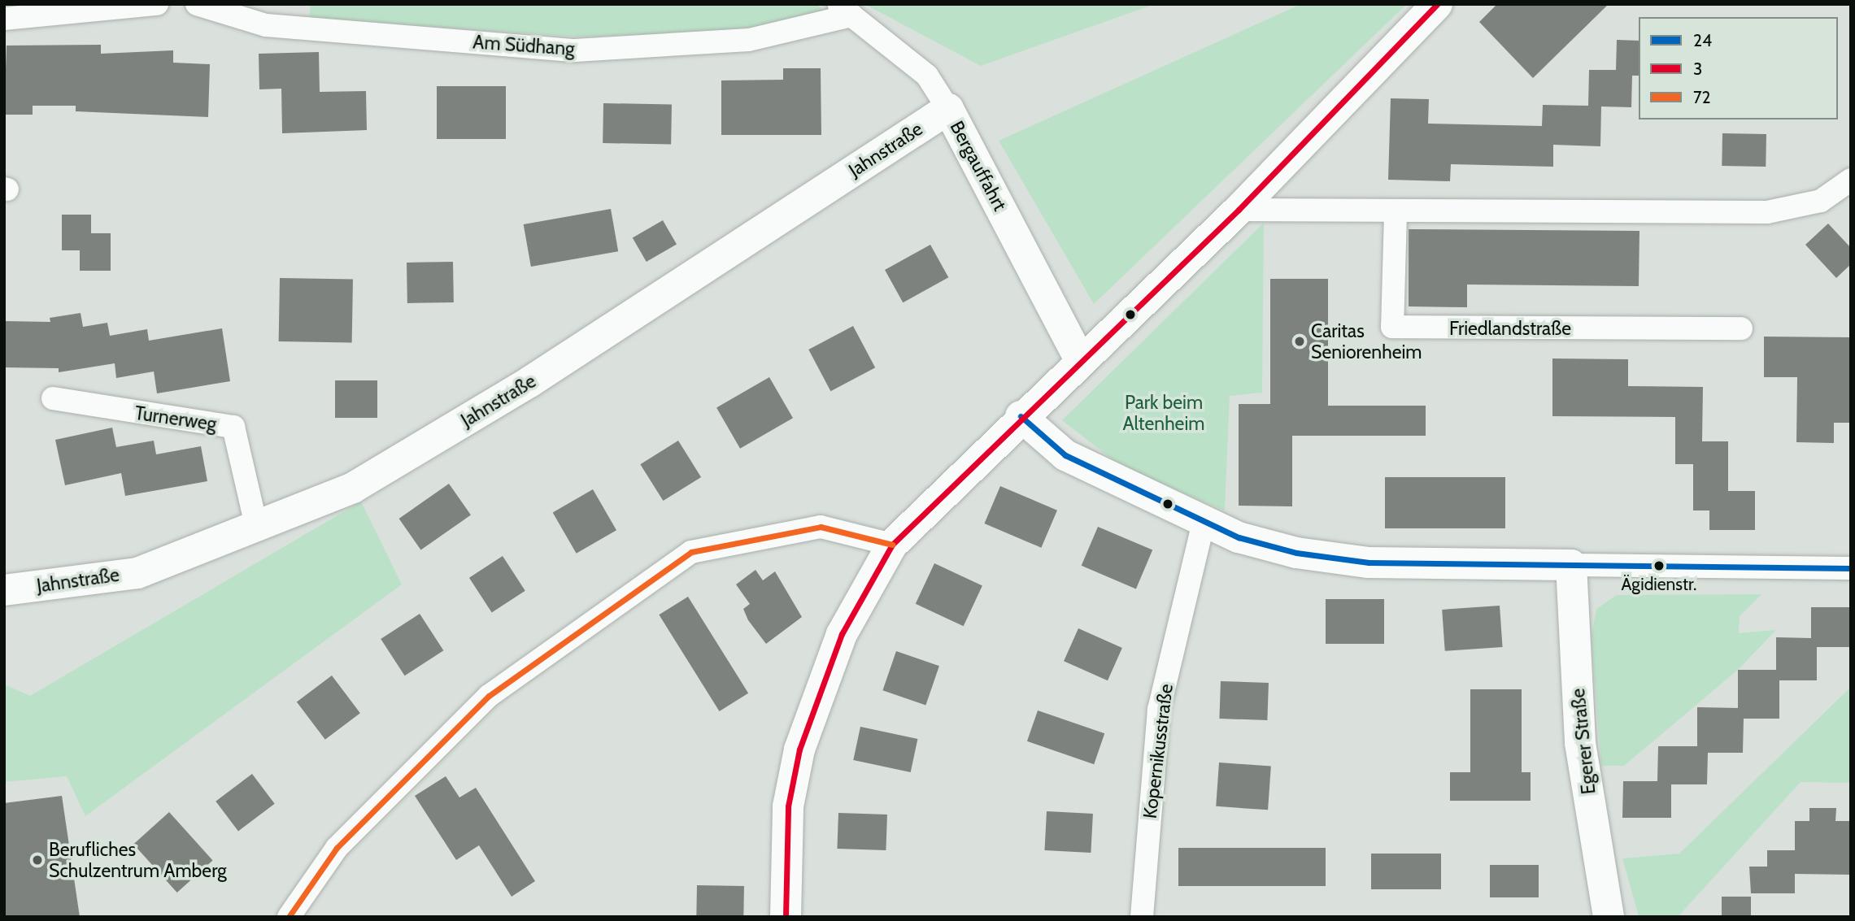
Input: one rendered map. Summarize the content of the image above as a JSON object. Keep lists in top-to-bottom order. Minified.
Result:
{"streets":{"street":["Am Südhang","Jahnstraße","Bergauffahrt","Friedlandstraße","Turnerweg","Egerer Straße","Kopernikusstraße"]},"crossings":[["Am Südhang","Bergauffahrt"],["Jahnstraße","Bergauffahrt"],["Jahnstraße","Turnerweg"]],"parks":["Park beim Altenheim"],"places":["Caritas Seniorenheim","Ägidienstr.","Berufliches Schulzentrum Amberg"],"lines":["transit line 3","transit line 24","transit line 72"],"legend":["24","3","72"]}
